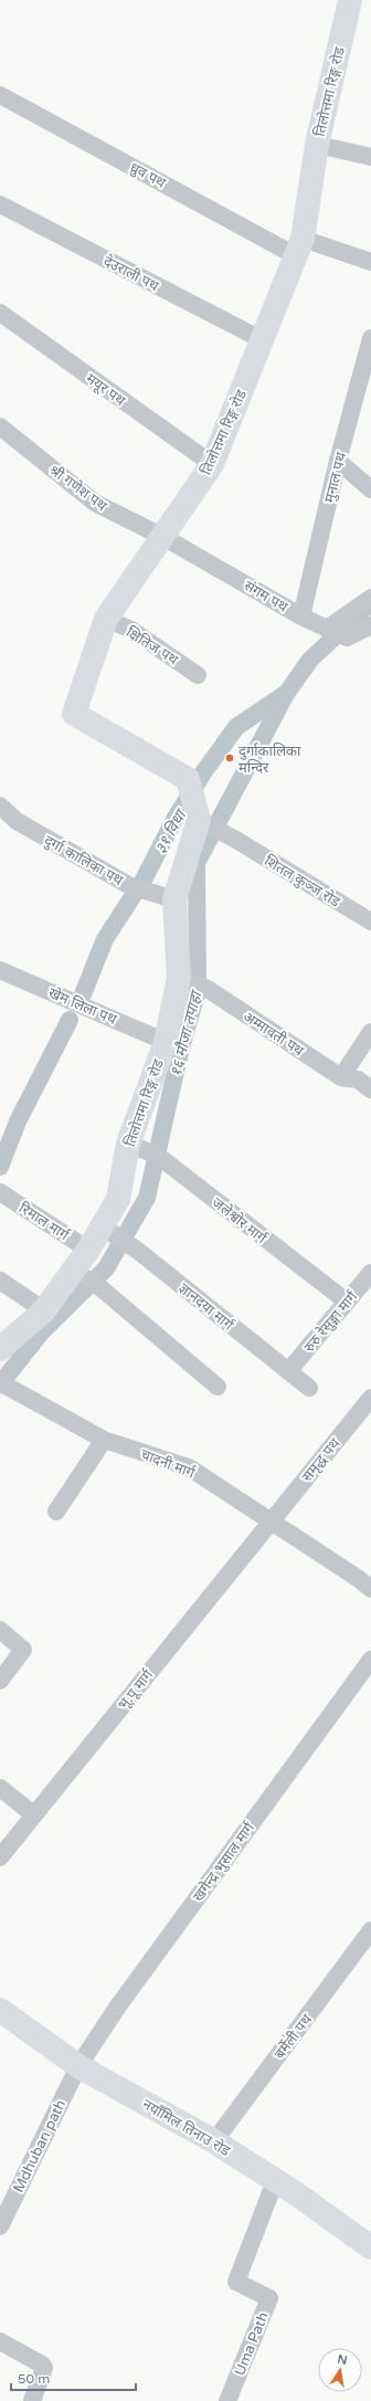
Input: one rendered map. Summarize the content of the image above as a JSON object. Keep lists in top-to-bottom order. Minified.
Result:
{"streets":{"street":["तिलोत्तमा रिङ्ग रोड","ध्रुव पथ","देउराली पथ","मयूर पथ","मुनाल पथ","श्री गणेश पथ","संगम पथ","क्षितिज पथ","दुर्गा कालिका पथ","शितल कुञ्ज रोड","खेम लिला पथ","अम्मावती पथ","जलेश्वोर मार्ग","रिमाल मार्ग","ज्ञानदया मार्ग","रुरु रेसुङ्गा मार्ग","समृद्ध पथ","चादनी मार्ग","भू.पू मार्ग","खगेन्द्र भुसाल मार्ग","बर्मेली पथ","नयाँमिल तिनाउ रोड","Mdhuban path","Uma Path"]},"crossings":[["तिलोत्तमा रिङ्ग रोड","ध्रुव पथ"],["तिलोत्तमा रिङ्ग रोड","देउराली पथ"],["तिलोत्तमा रिङ्ग रोड","मयूर पथ"],["तिलोत्तमा रिङ्ग रोड","श्री गणेश पथ"],["तिलोत्तमा रिङ्ग रोड","संगम पथ"],["तिलोत्तमा रिङ्ग रोड","क्षितिज पथ"],["तिलोत्तमा रिङ्ग रोड","दुर्गा कालिका पथ"],["तिलोत्तमा रिङ्ग रोड","शितल कुञ्ज रोड"],["तिलोत्तमा रिङ्ग रोड","खेम लिला पथ"],["तिलोत्तमा रिङ्ग रोड","अम्मावती पथ"],["तिलोत्तमा रिङ्ग रोड","जलेश्वोर मार्ग"],["तिलोत्तमा रिङ्ग रोड","रिमाल मार्ग"],["तिलोत्तमा रिङ्ग रोड","ज्ञानदया मार्ग"],["मुनाल पथ","संगम पथ"],["श्री गणेश पथ","संगम पथ"],["जलेश्वोर मार्ग","रुरु रेसुङ्गा मार्ग"],["ज्ञानदया मार्ग","रुरु रेसुङ्गा मार्ग"],["समृद्ध पथ","चादनी मार्ग"],["समृद्ध पथ","भू.पू मार्ग"],["चादनी मार्ग","भू.पू मार्ग"],["खगेन्द्र भुसाल मार्ग","नयाँमिल तिनाउ रोड"],["खगेन्द्र भुसाल मार्ग","Mdhuban path"],["बर्मेली पथ","नयाँमिल तिनाउ रोड"],["नयाँमिल तिनाउ रोड","Mdhuban path"],["नयाँमिल तिनाउ रोड","Uma Path"]],"water":["३१ विधा","१६ मौजा तपाहा"],"places":["दुर्गाकालिका मन्दिर"],"scale_bar":"50 m","north":"top"}
